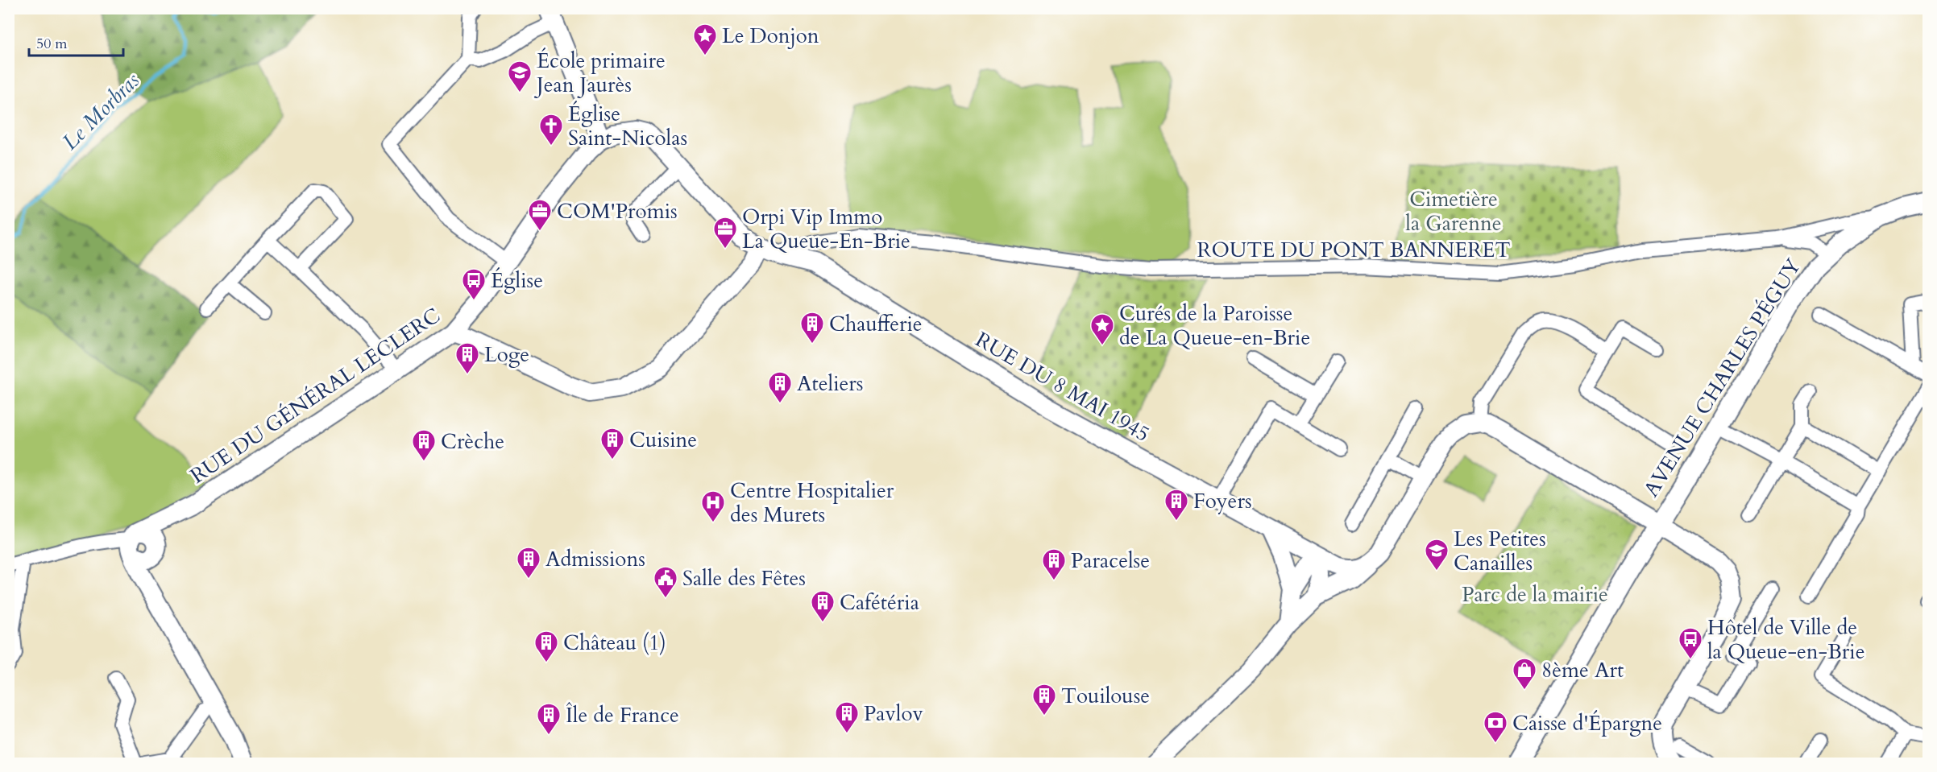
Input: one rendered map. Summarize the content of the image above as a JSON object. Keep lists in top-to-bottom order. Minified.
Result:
{"streets":{"main road":["AVENUE CHARLES PÉGUY","RUE DU 8 MAI 1945","RUE DU GÉNÉRAL LECLERC"],"street":["ROUTE DU PONT BANNERET"]},"crossings":[["ROUTE DU PONT BANNERET","AVENUE CHARLES PÉGUY"],["ROUTE DU PONT BANNERET","RUE DU 8 MAI 1945"]],"water":["Le Morbras"],"parks":["Cimetière la Garenne","Parc de la mairie"],"places":{"place":["Le Donjon","Curés de la Paroisse de La Queue-en-Brie"],"school or university":["École primaire Jean Jaurès","Les Petites Canailles"],"church":["Église Saint-Nicolas"],"office":["COM'Promis","Orpi Vip Immo La Queue-En-Brie"],"bus stop":["Église","Hôtel de Ville de la Queue-en-Brie"],"building":["Chaufferie","Loge","Ateliers","Cuisine","Crèche","Foyers","Admissions","Paracelse","Cafétéria","Château (1)","Touilouse","Pavlov","Île de France"],"hospital":["Centre Hospitalier des Murets"],"public building":["Salle des Fêtes"],"shop":["8ème Art"],"bank":["Caisse d'Épargne"]},"scale_bar":"50 m"}
